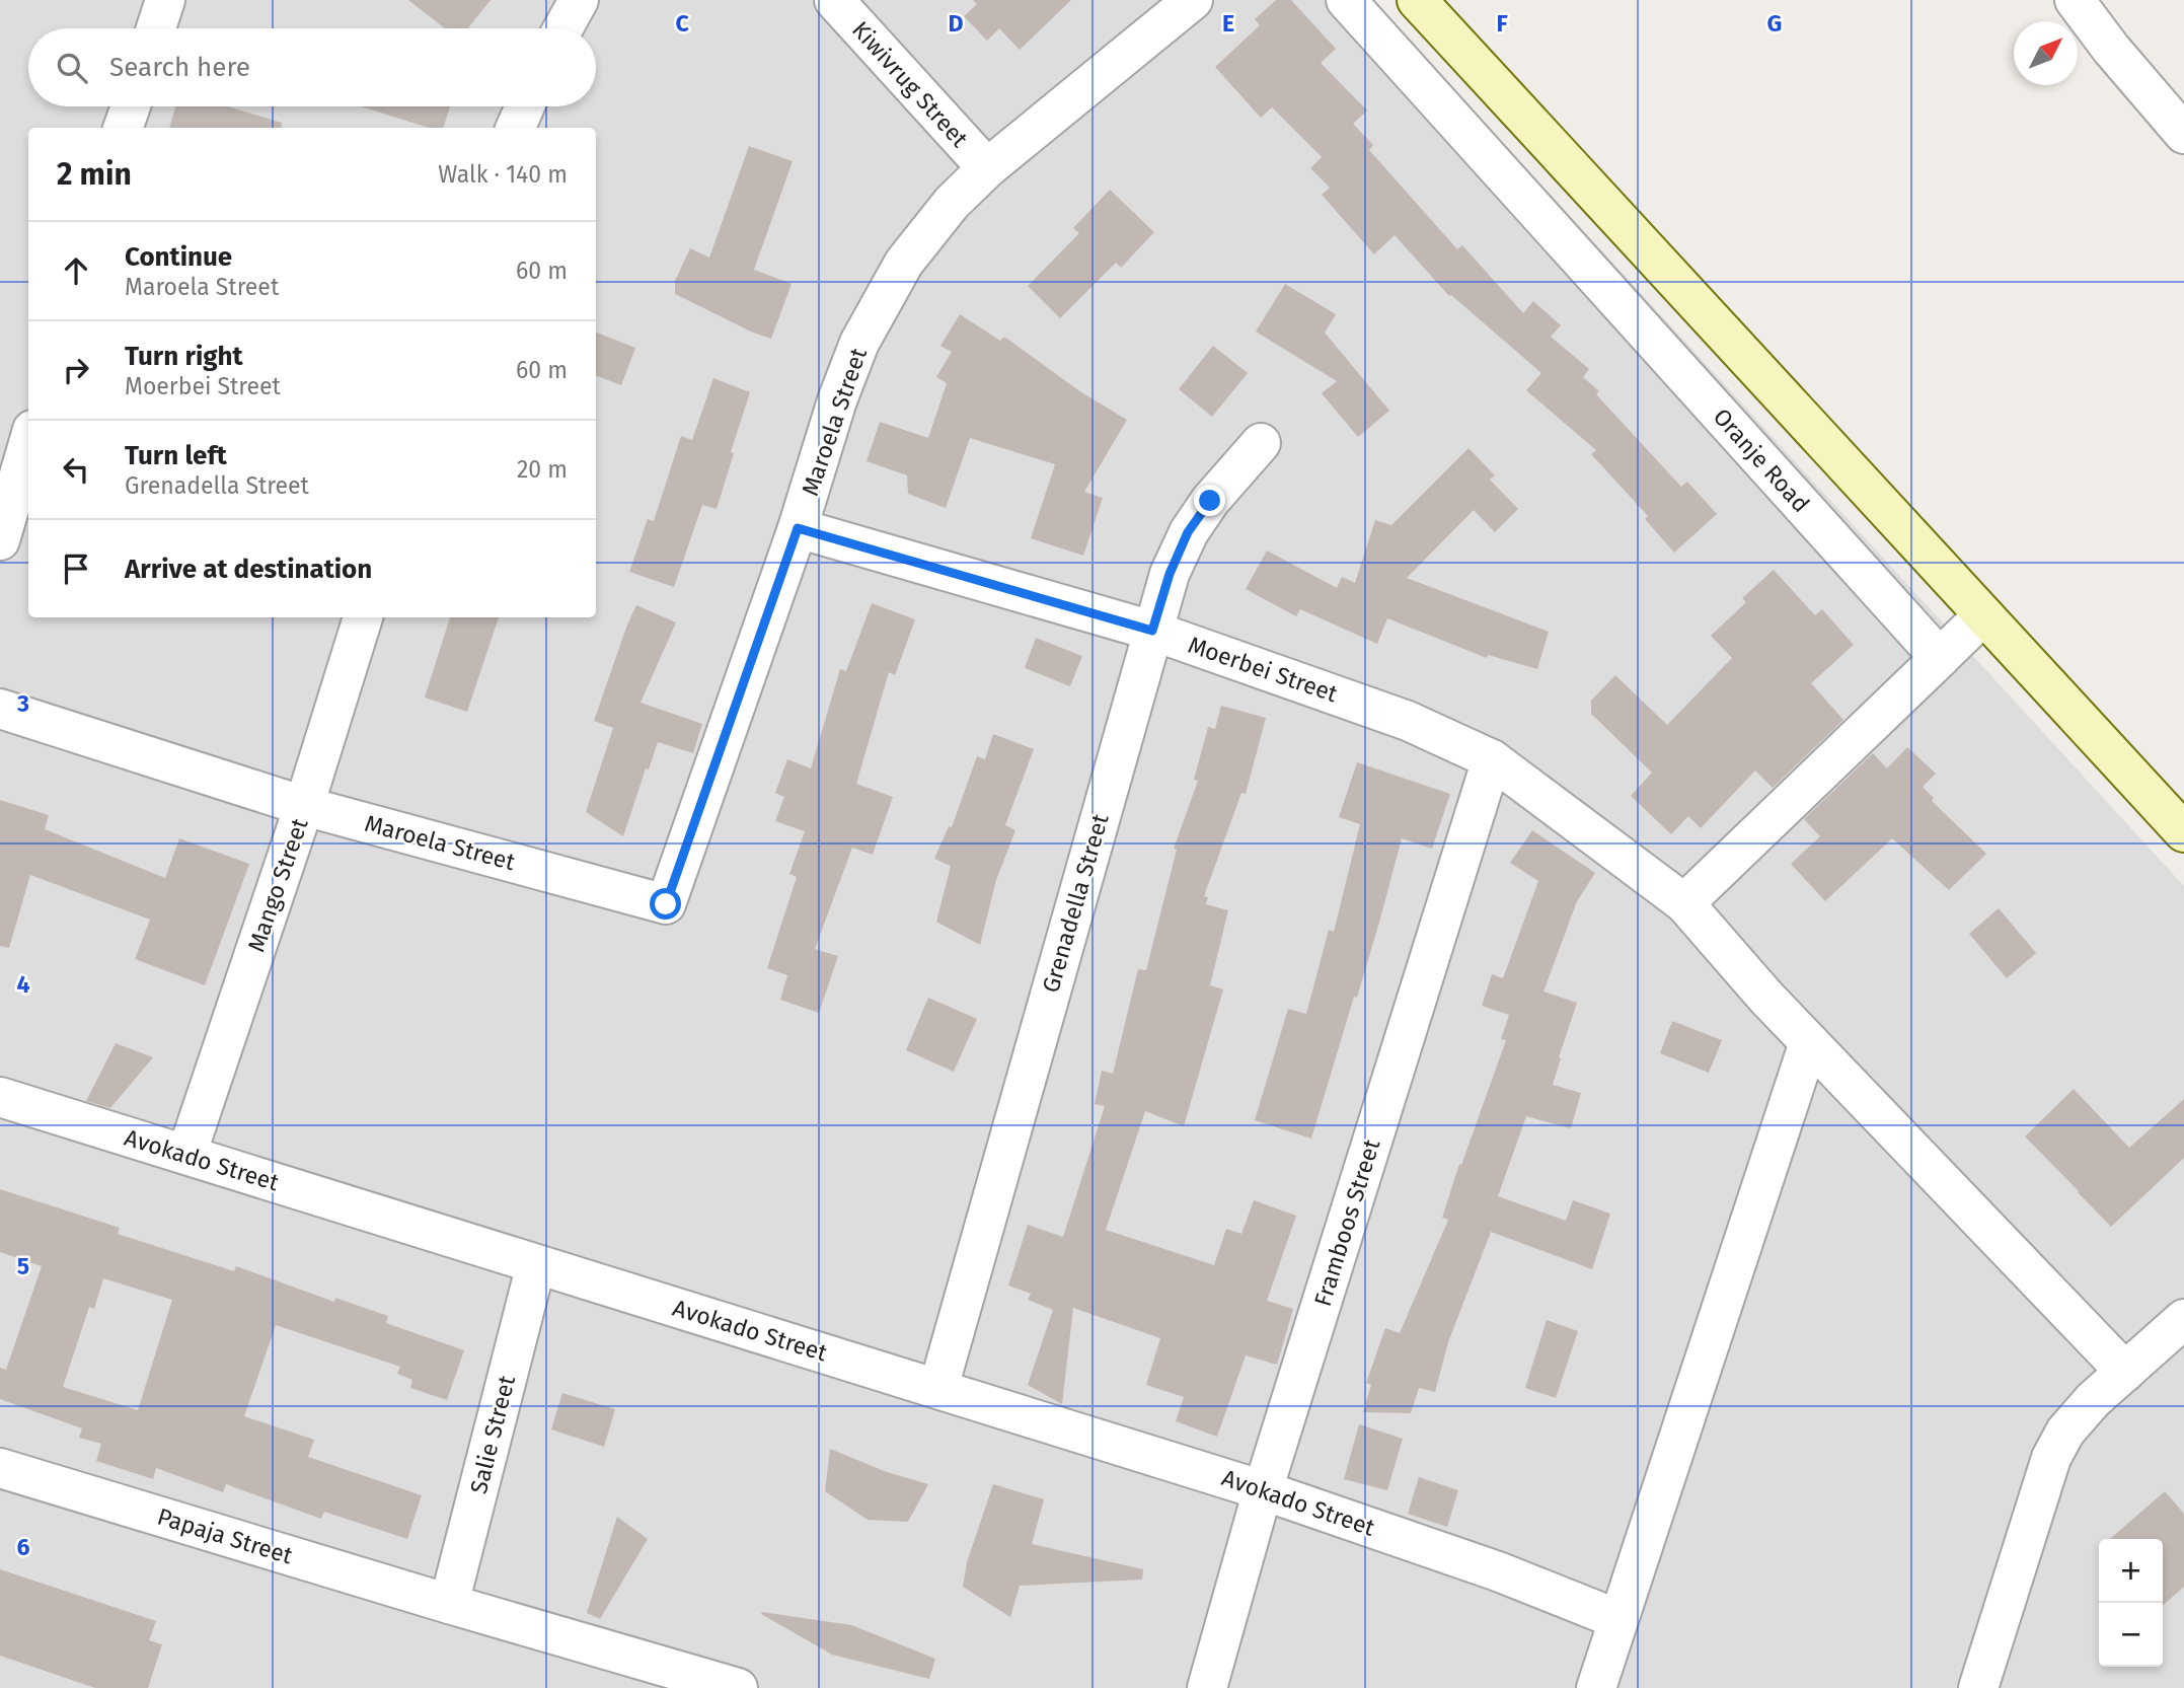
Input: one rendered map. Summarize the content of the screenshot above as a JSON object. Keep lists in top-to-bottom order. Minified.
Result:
{"streets":{"street":["Kiwivrug Street","Maroela Street","Oranje Road","Moerbei Street","Mango Street","Grenadella Street","Avokado Street","Framboos Street","Salie Street","Papaja Street"]},"crossings":[["Kiwivrug Street","Maroela Street"],["Maroela Street","Moerbei Street"],["Maroela Street","Mango Street"],["Moerbei Street","Grenadella Street"],["Moerbei Street","Framboos Street"],["Mango Street","Avokado Street"],["Grenadella Street","Avokado Street"],["Avokado Street","Framboos Street"],["Avokado Street","Salie Street"],["Salie Street","Papaja Street"]],"north":"top right","page":{"search":"Search here","heading":["2 min","Walk · 140 m"],"list":[["Continue","Maroela Street","60 m"],["Turn right","Moerbei Street","60 m"],["Turn left","Grenadella Street","20 m"],"Arrive at destination"],"map_buttons":["+","−"]},"grid":{"columns":["C","D","E","F","G"],"rows":["3","4","5","6"]}}
